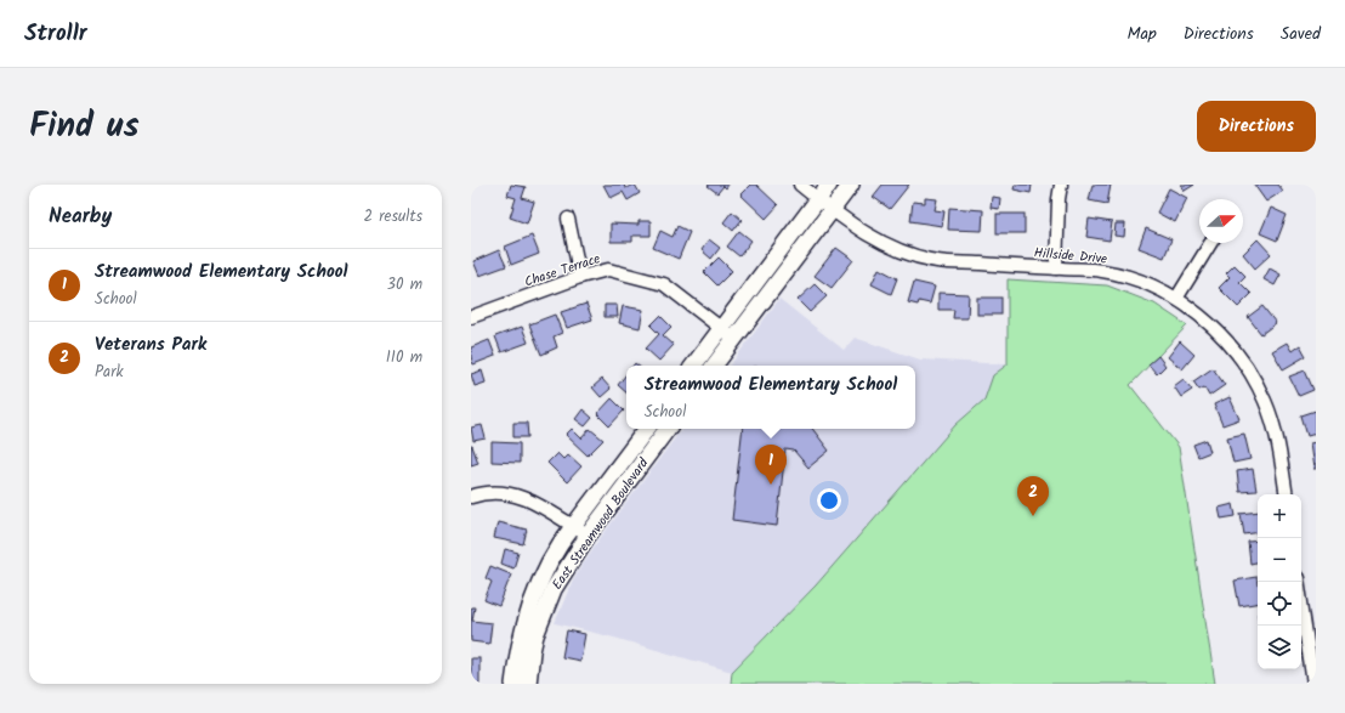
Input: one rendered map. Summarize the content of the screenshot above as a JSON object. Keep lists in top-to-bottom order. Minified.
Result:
{"streets":{"street":["Hillside Drive","Chase Terrace","East Streamwood Boulevard"]},"north":"right","page":{"header":"Strollr","nav":["Map","Directions","Saved"],"title":"Find us","buttons":"Directions","heading":["Nearby","2 results"],"list":[{"mark":"1","name":"Streamwood Elementary School","note":"School","value":"30 m"},{"mark":"2","name":"Veterans Park","note":"Park","value":"110 m"}],"popup":["Streamwood Elementary School","School"],"pins":["1","2"],"map_buttons":["+","−"]}}
